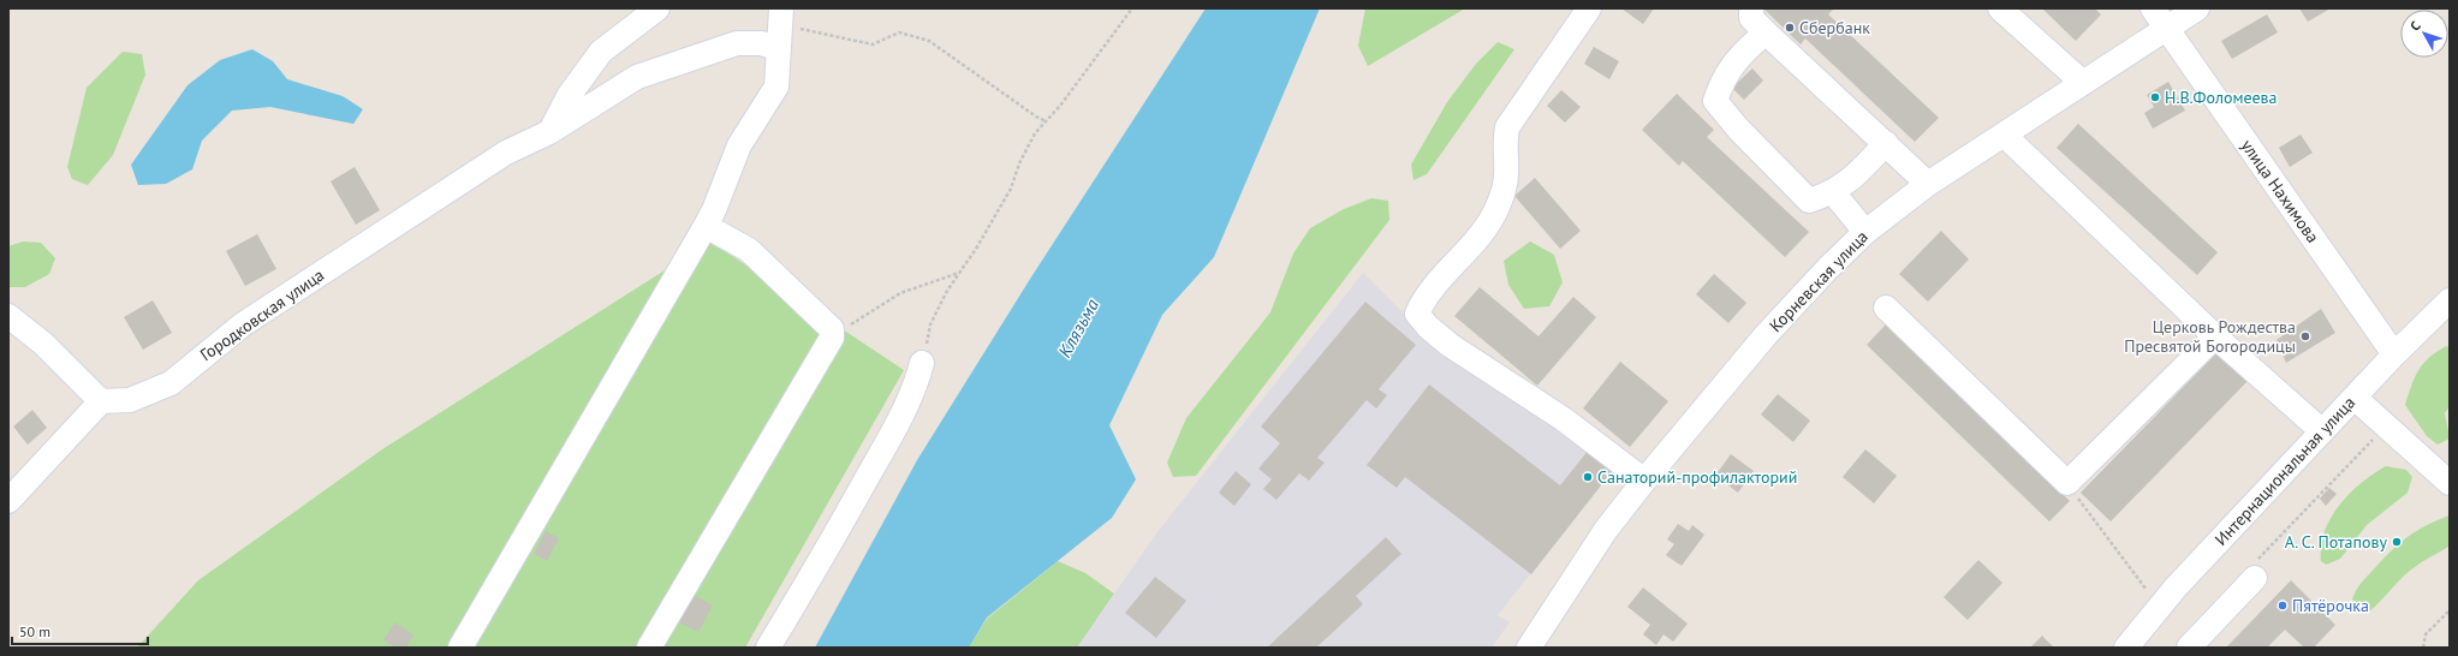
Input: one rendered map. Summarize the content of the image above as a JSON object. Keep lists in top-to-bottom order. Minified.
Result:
{"streets":{"street":["улица Нахимова","Корневская улица","Городковская улица","Интернациональная улица"]},"crossings":[["улица Нахимова","Корневская улица"],["улица Нахимова","Интернациональная улица"]],"water":["Клязьма"],"places":["Сбербанк","Н.В.Фоломеева","Церковь Рождества Пресвятой Богородицы","Санаторий-профилакторий","А. С. Потапову","Пятёрочка"],"scale_bar":"50 m","north":"top left"}
